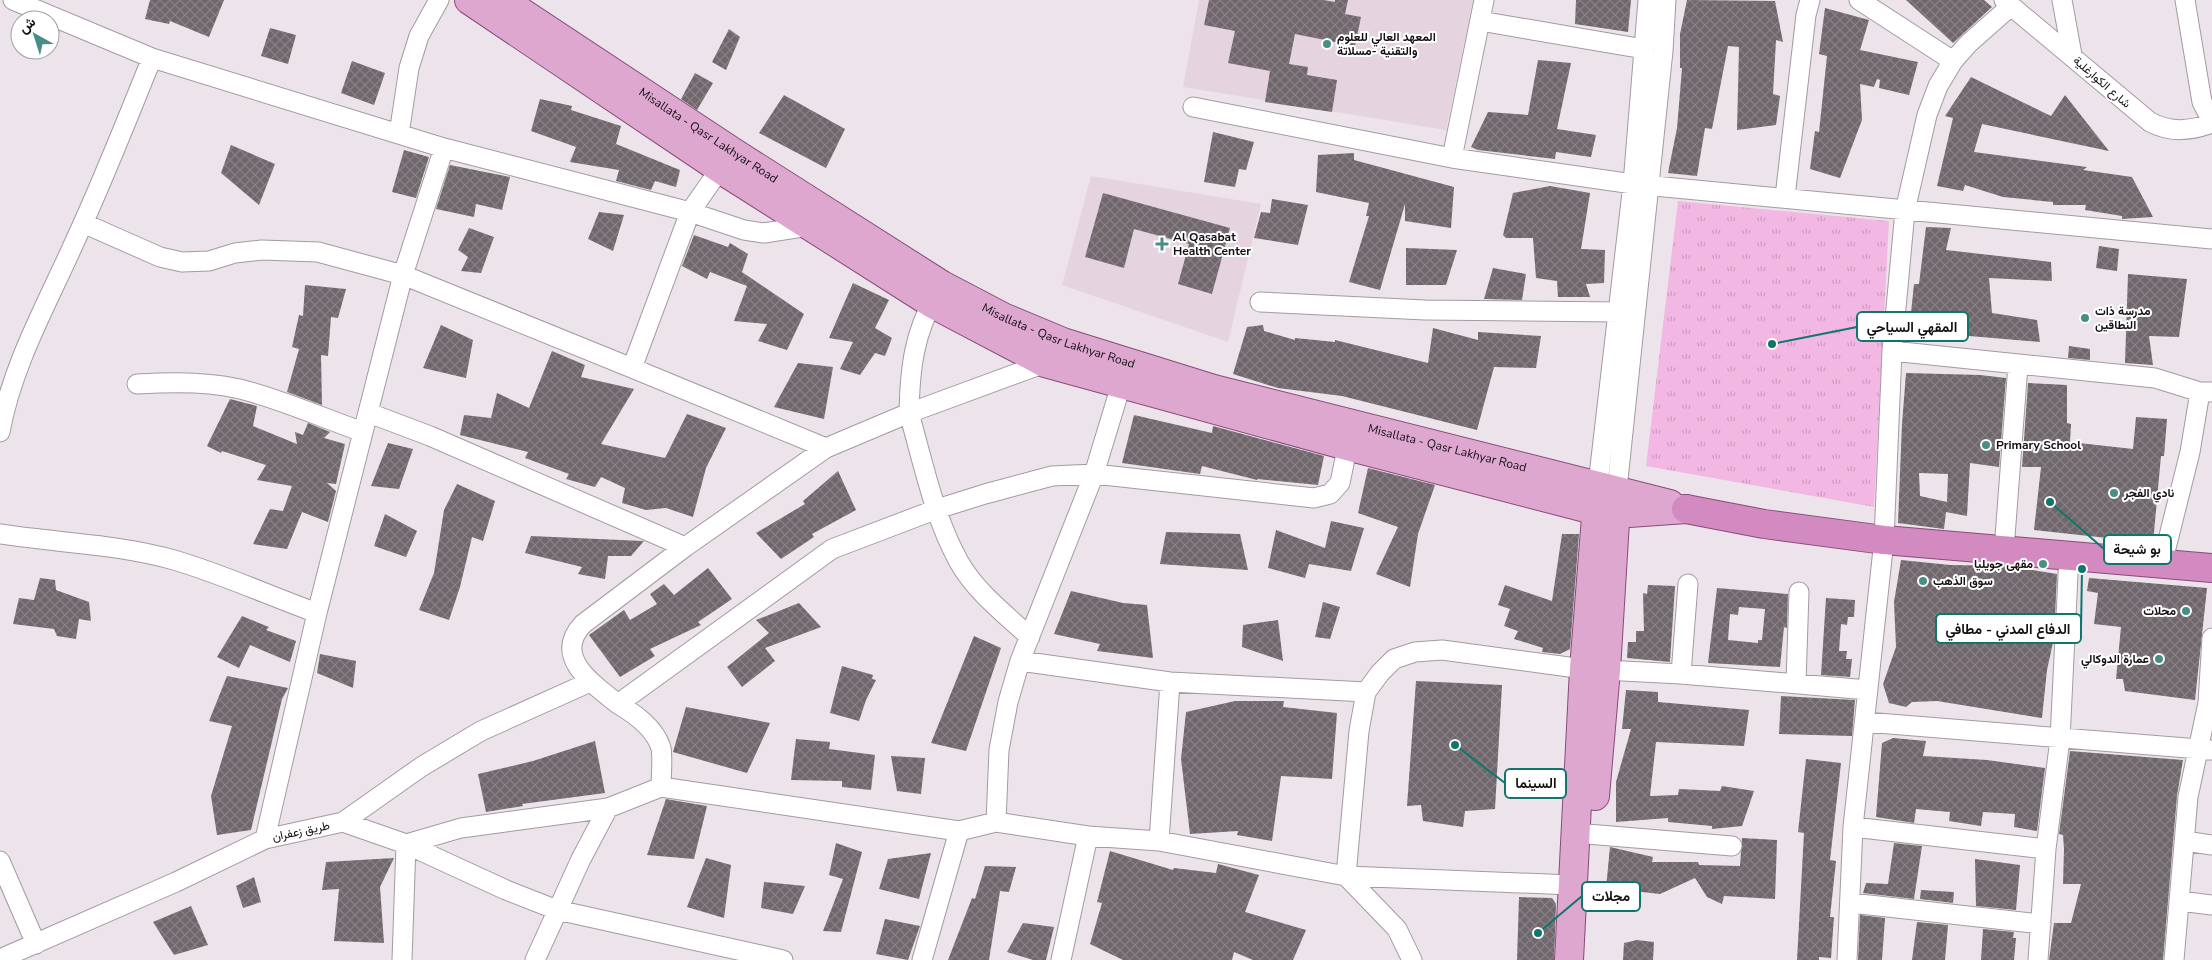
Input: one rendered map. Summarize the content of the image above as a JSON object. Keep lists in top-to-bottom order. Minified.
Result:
{"streets":{"main road":["Misallata - Qasr Lakhyar Road"],"street":["شارع الكوارغلية","طريق زعفران"]},"places":{"other":["المعهد العالي للعلوم والتقنية -مسلاتة","مدرسة ذات النطاقين","المقهي السياحي","Primary School","نادي الفجر","بو شيحة","مقهى جويليا","الدفاع المدني - مطافي","سوق الذهب","محلات","عمارة الدوكالي","السينما","مجلات"],"health":["Al Qasabat Health Center"]},"north":"top left"}
